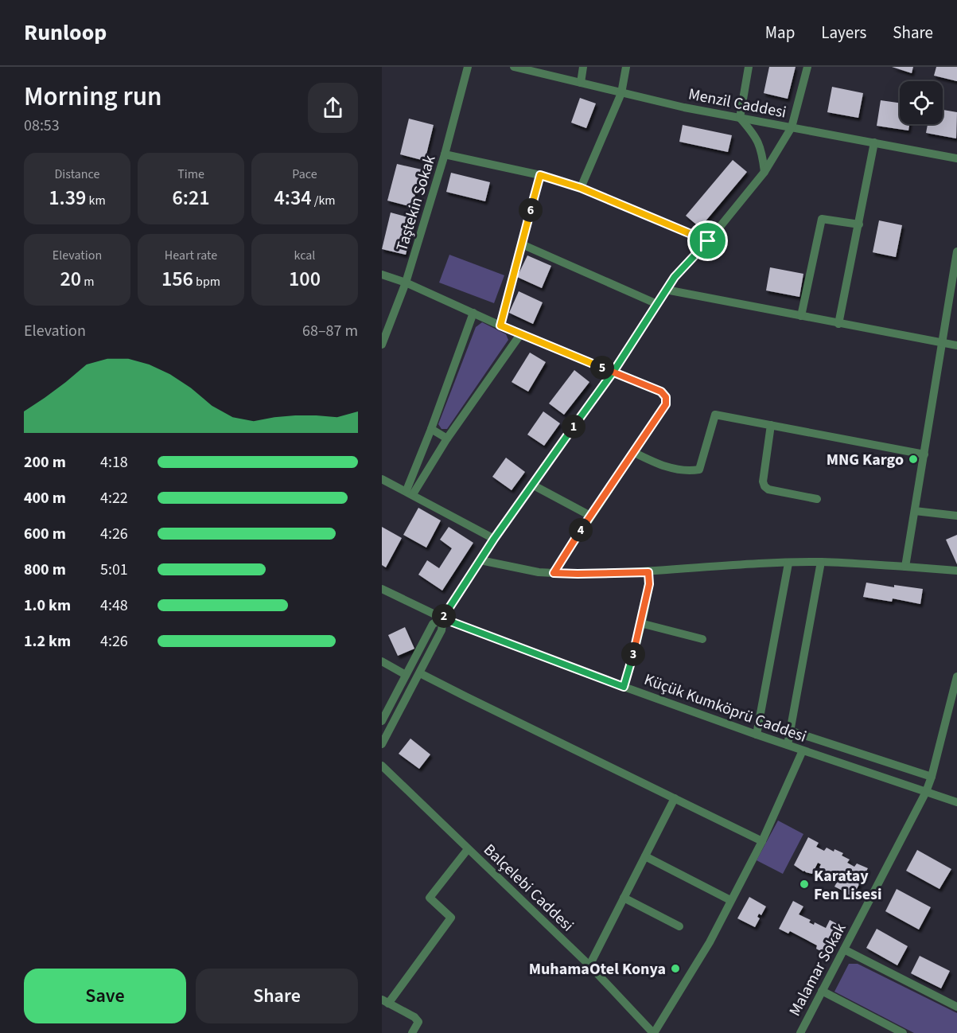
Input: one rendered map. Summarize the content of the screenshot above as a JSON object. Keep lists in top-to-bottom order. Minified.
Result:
{"streets":{"street":["Menzil Caddesi","Taştekin Sokak","Küçük Kumköprü Caddesi","Balçelebi Caddesi","Malamar Sokak"]},"crossings":[["Küçük Kumköprü Caddesi","Malamar Sokak"]],"places":["MNG Kargo","Karatay Fen Lisesi","MuhamaOtel Konya"],"page":{"header":"Runloop","nav":["Map","Layers","Share"],"heading":["Morning run","08:53"],"stats":[["Distance","1.39 km"],["Time","6:21"],["Pace","4:34 /km"],["Elevation","20 m"],["Heart rate","156 bpm"],["kcal","100"]],"pins":["6","5","1","4","2","3"],"chart":["Elevation","68–87 m"],"list":[{"name":"200 m","note":"4:18"},{"name":"400 m","note":"4:22"},{"name":"600 m","note":"4:26"},{"name":"800 m","note":"5:01"},{"name":"1.0 km","note":"4:48"},{"name":"1.2 km","note":"4:26"}],"buttons":["Save","Share"]}}
